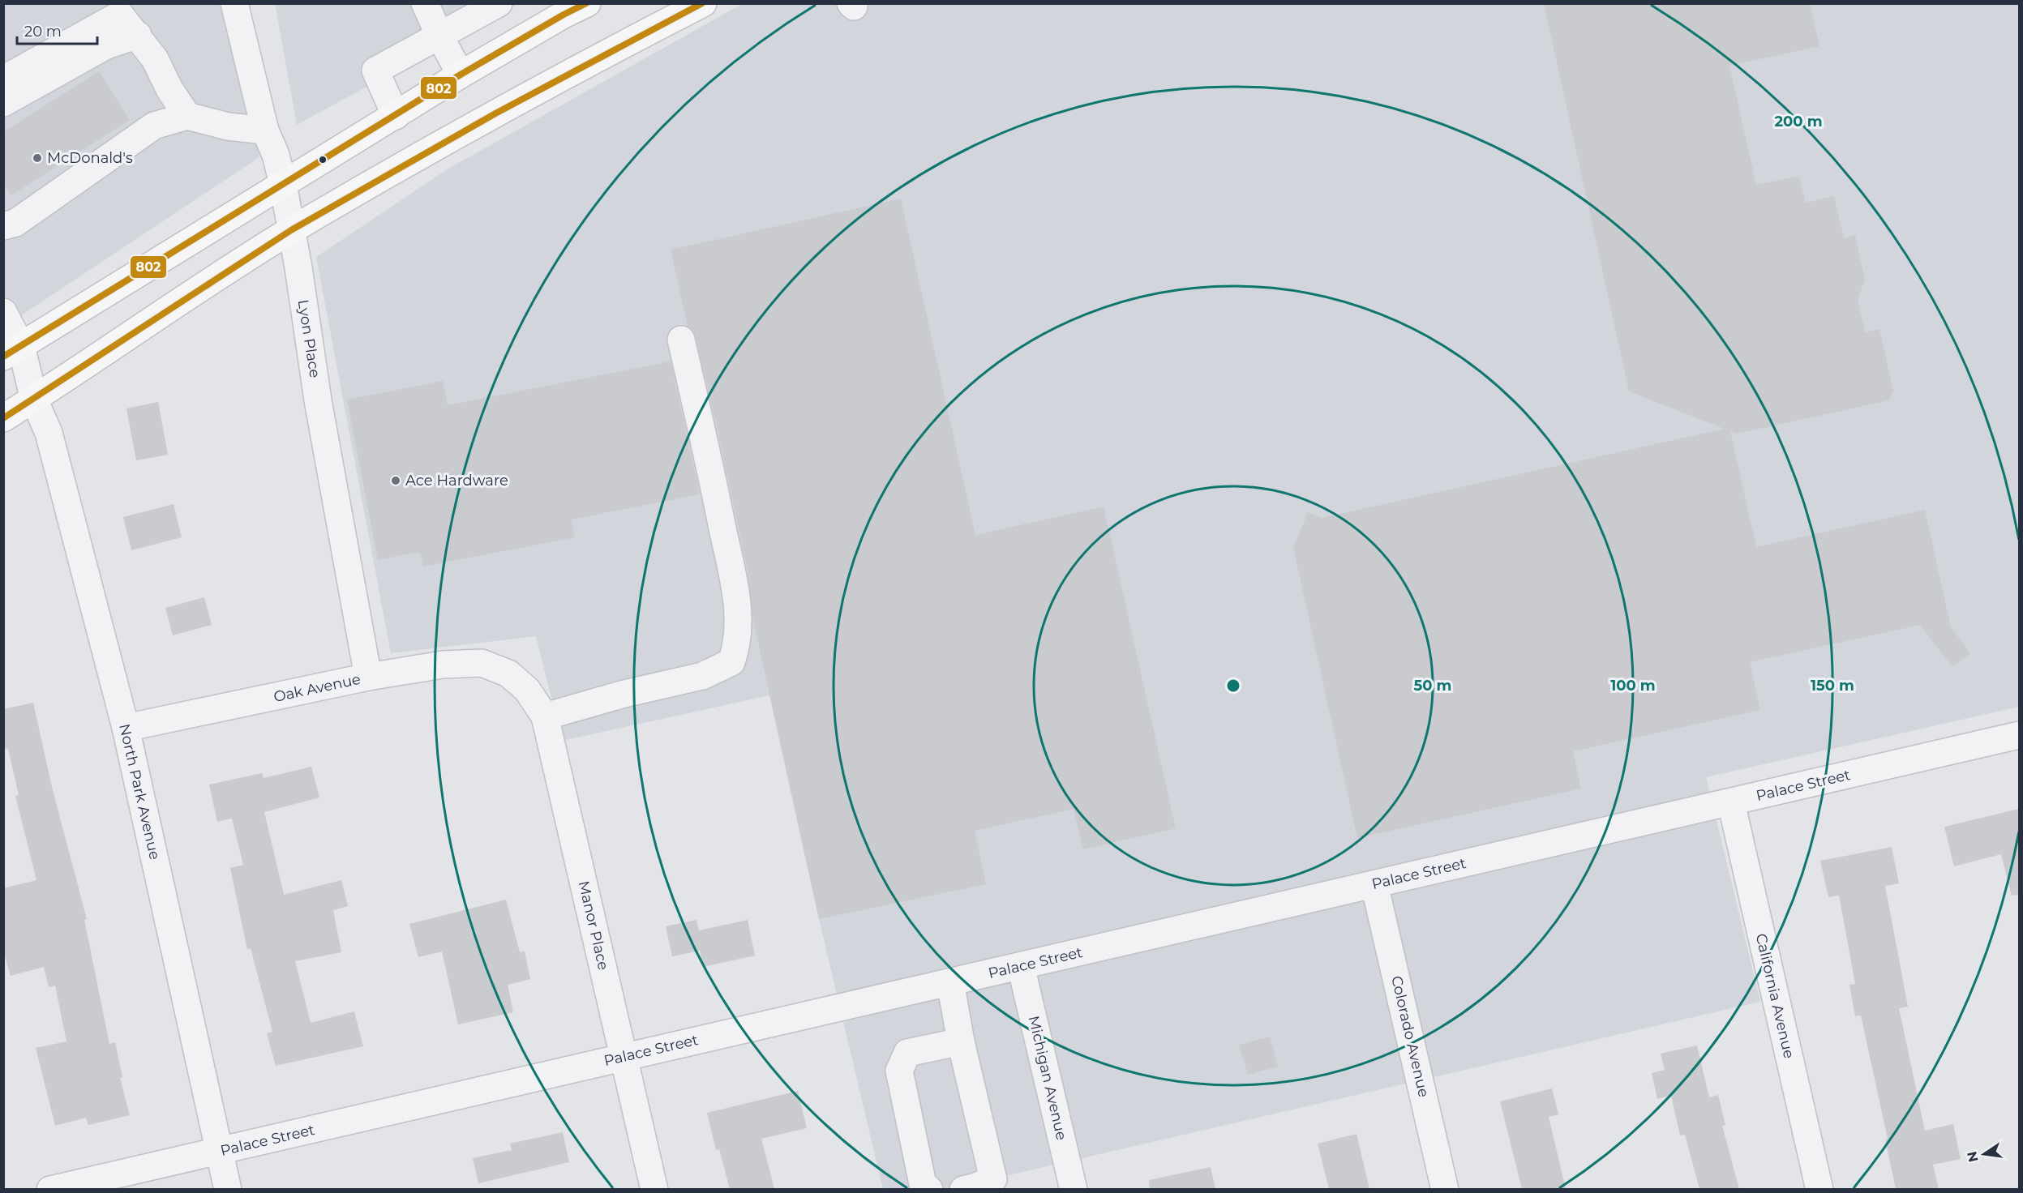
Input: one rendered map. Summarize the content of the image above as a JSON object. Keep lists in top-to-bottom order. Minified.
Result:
{"streets":{"street":["Lyon Place","Oak Avenue","Palace Street","North Park Avenue","Manor Place","California Avenue","Colorado Avenue","Michigan Avenue"]},"crossings":[["Lyon Place","Oak Avenue"],["Oak Avenue","North Park Avenue"],["Oak Avenue","Manor Place"],["Palace Street","North Park Avenue"],["Palace Street","Manor Place"],["Palace Street","California Avenue"],["Palace Street","Colorado Avenue"],["Palace Street","Michigan Avenue"]],"places":["McDonald's","Ace Hardware"],"lines":["transit line 802"],"scale_bar":"20 m","north":"left","rings":["200 m","50 m","100 m","150 m"]}
